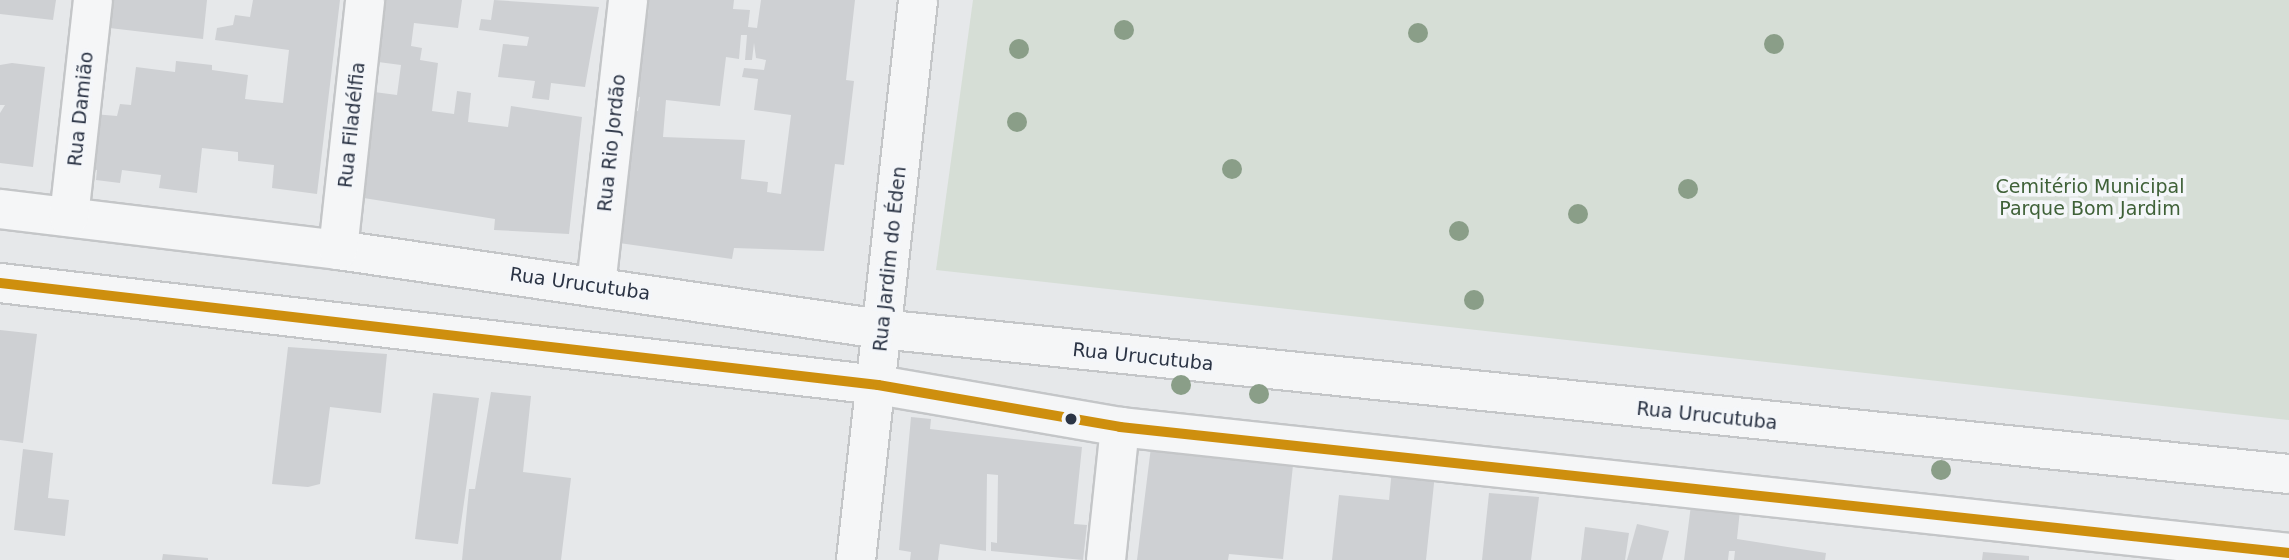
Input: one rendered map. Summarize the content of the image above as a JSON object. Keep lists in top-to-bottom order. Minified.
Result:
{"streets":{"street":["Rua Damião","Rua Filadélfia","Rua Rio Jordão","Rua Jardim do Éden","Rua Urucutuba"]},"crossings":[["Rua Damião","Rua Urucutuba"],["Rua Filadélfia","Rua Urucutuba"],["Rua Rio Jordão","Rua Urucutuba"],["Rua Jardim do Éden","Rua Urucutuba"]],"parks":["Cemitério Municipal Parque Bom Jardim"]}
